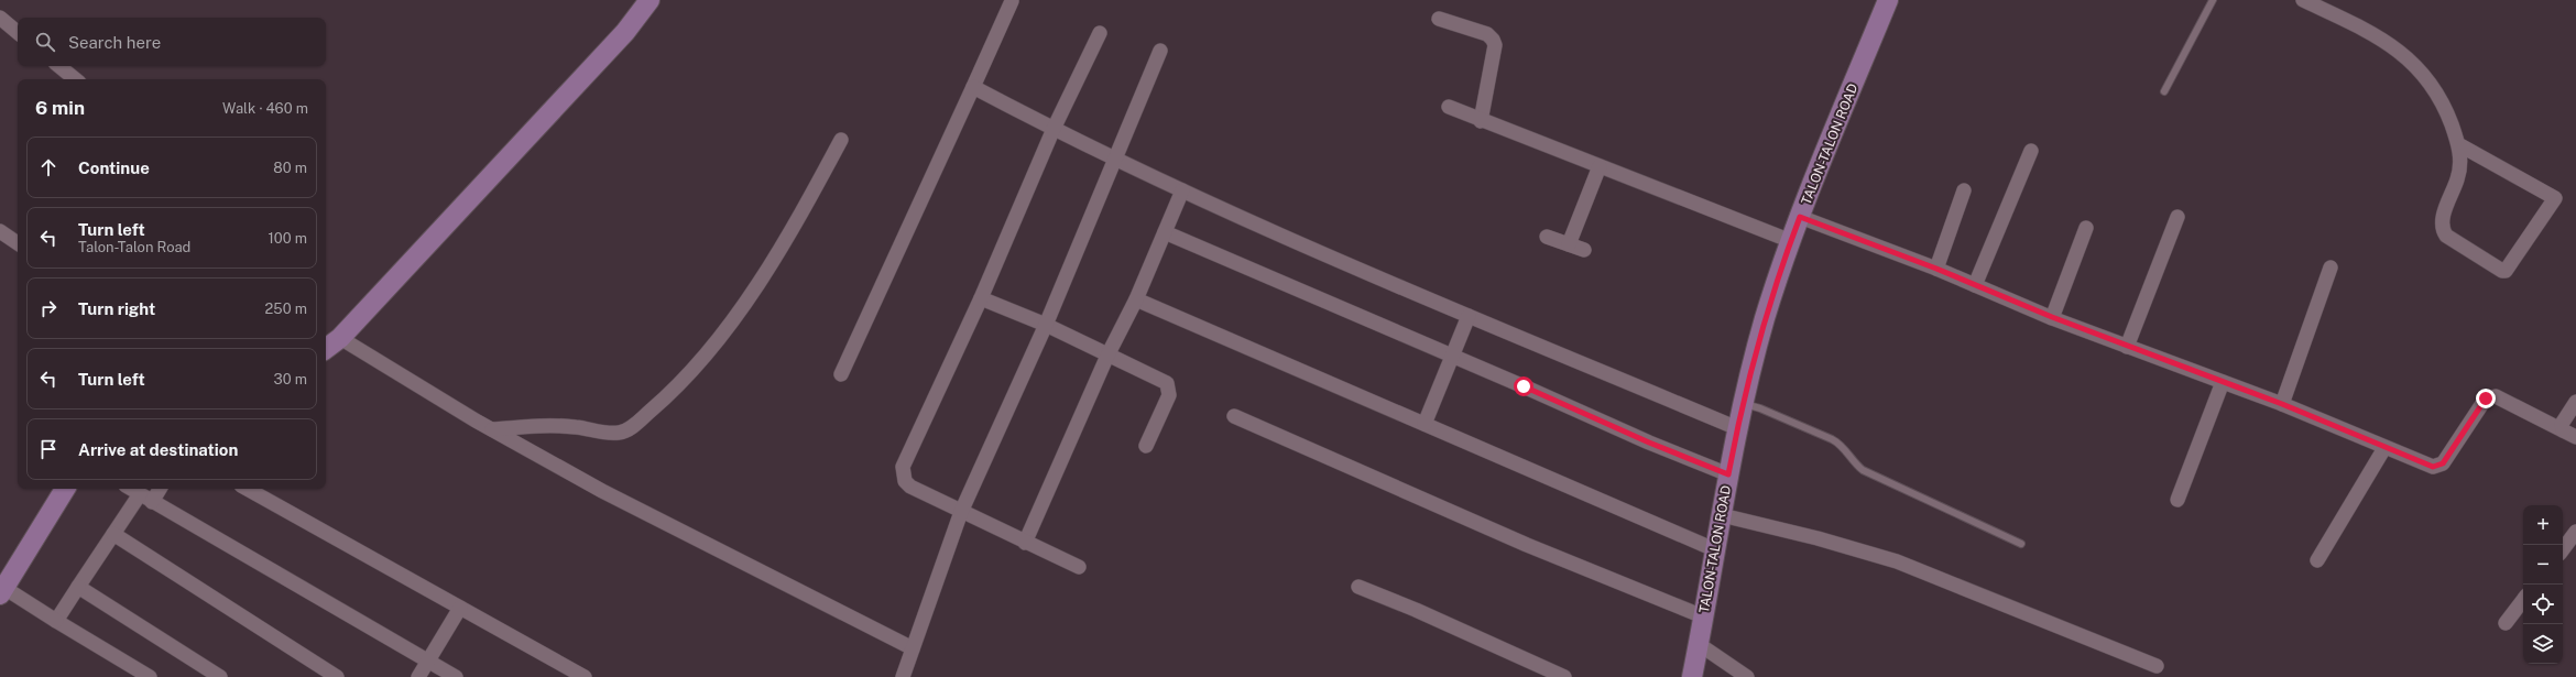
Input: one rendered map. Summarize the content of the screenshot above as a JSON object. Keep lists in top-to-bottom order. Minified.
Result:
{"streets":{"street":["TALON-TALON ROAD"]},"page":{"search":"Search here","heading":["6 min","Walk · 460 m"],"list":[["Continue","80 m"],["Turn left","Talon-Talon Road","100 m"],["Turn right","250 m"],["Turn left","30 m"],"Arrive at destination"],"map_buttons":["+","−"]}}
